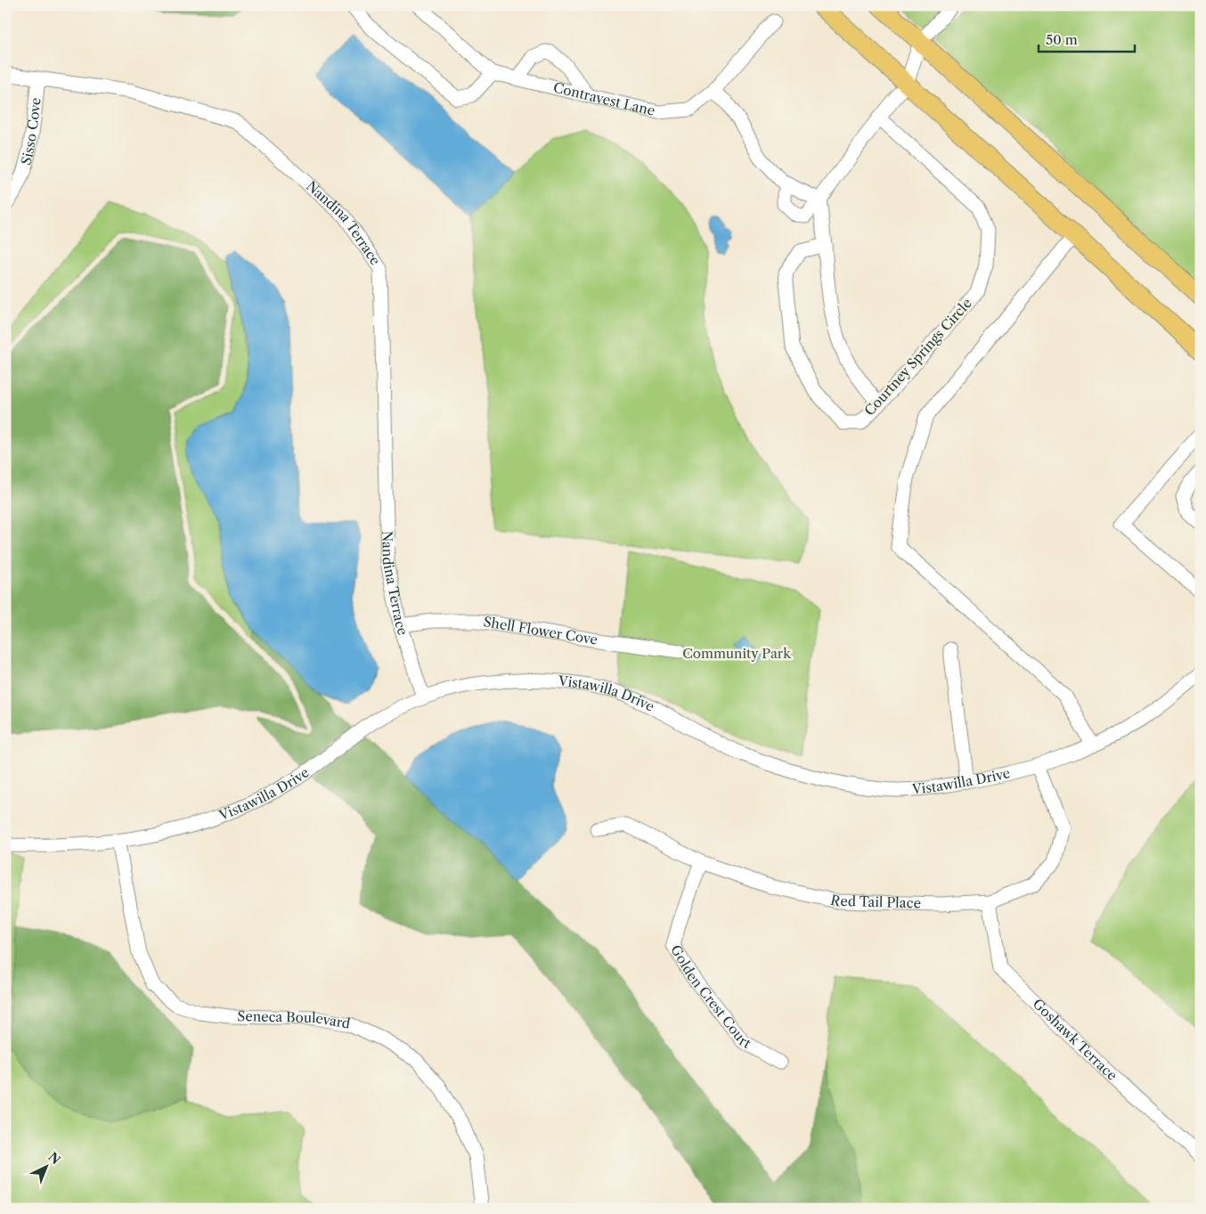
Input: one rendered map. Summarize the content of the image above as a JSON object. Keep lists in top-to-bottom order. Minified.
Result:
{"streets":{"street":["Contravest Lane","Sisso Cove","Nandina Terrace","Courtney Springs Circle","Shell Flower Cove","Vistawilla Drive","Red Tail Place","Golden Crest Court","Seneca Boulevard","Goshawk Terrace"]},"crossings":[["Sisso Cove","Nandina Terrace"],["Nandina Terrace","Shell Flower Cove"],["Nandina Terrace","Vistawilla Drive"],["Vistawilla Drive","Red Tail Place"],["Vistawilla Drive","Seneca Boulevard"],["Red Tail Place","Golden Crest Court"],["Red Tail Place","Goshawk Terrace"]],"parks":["Community Park"],"scale_bar":"50 m","north":"top right"}
